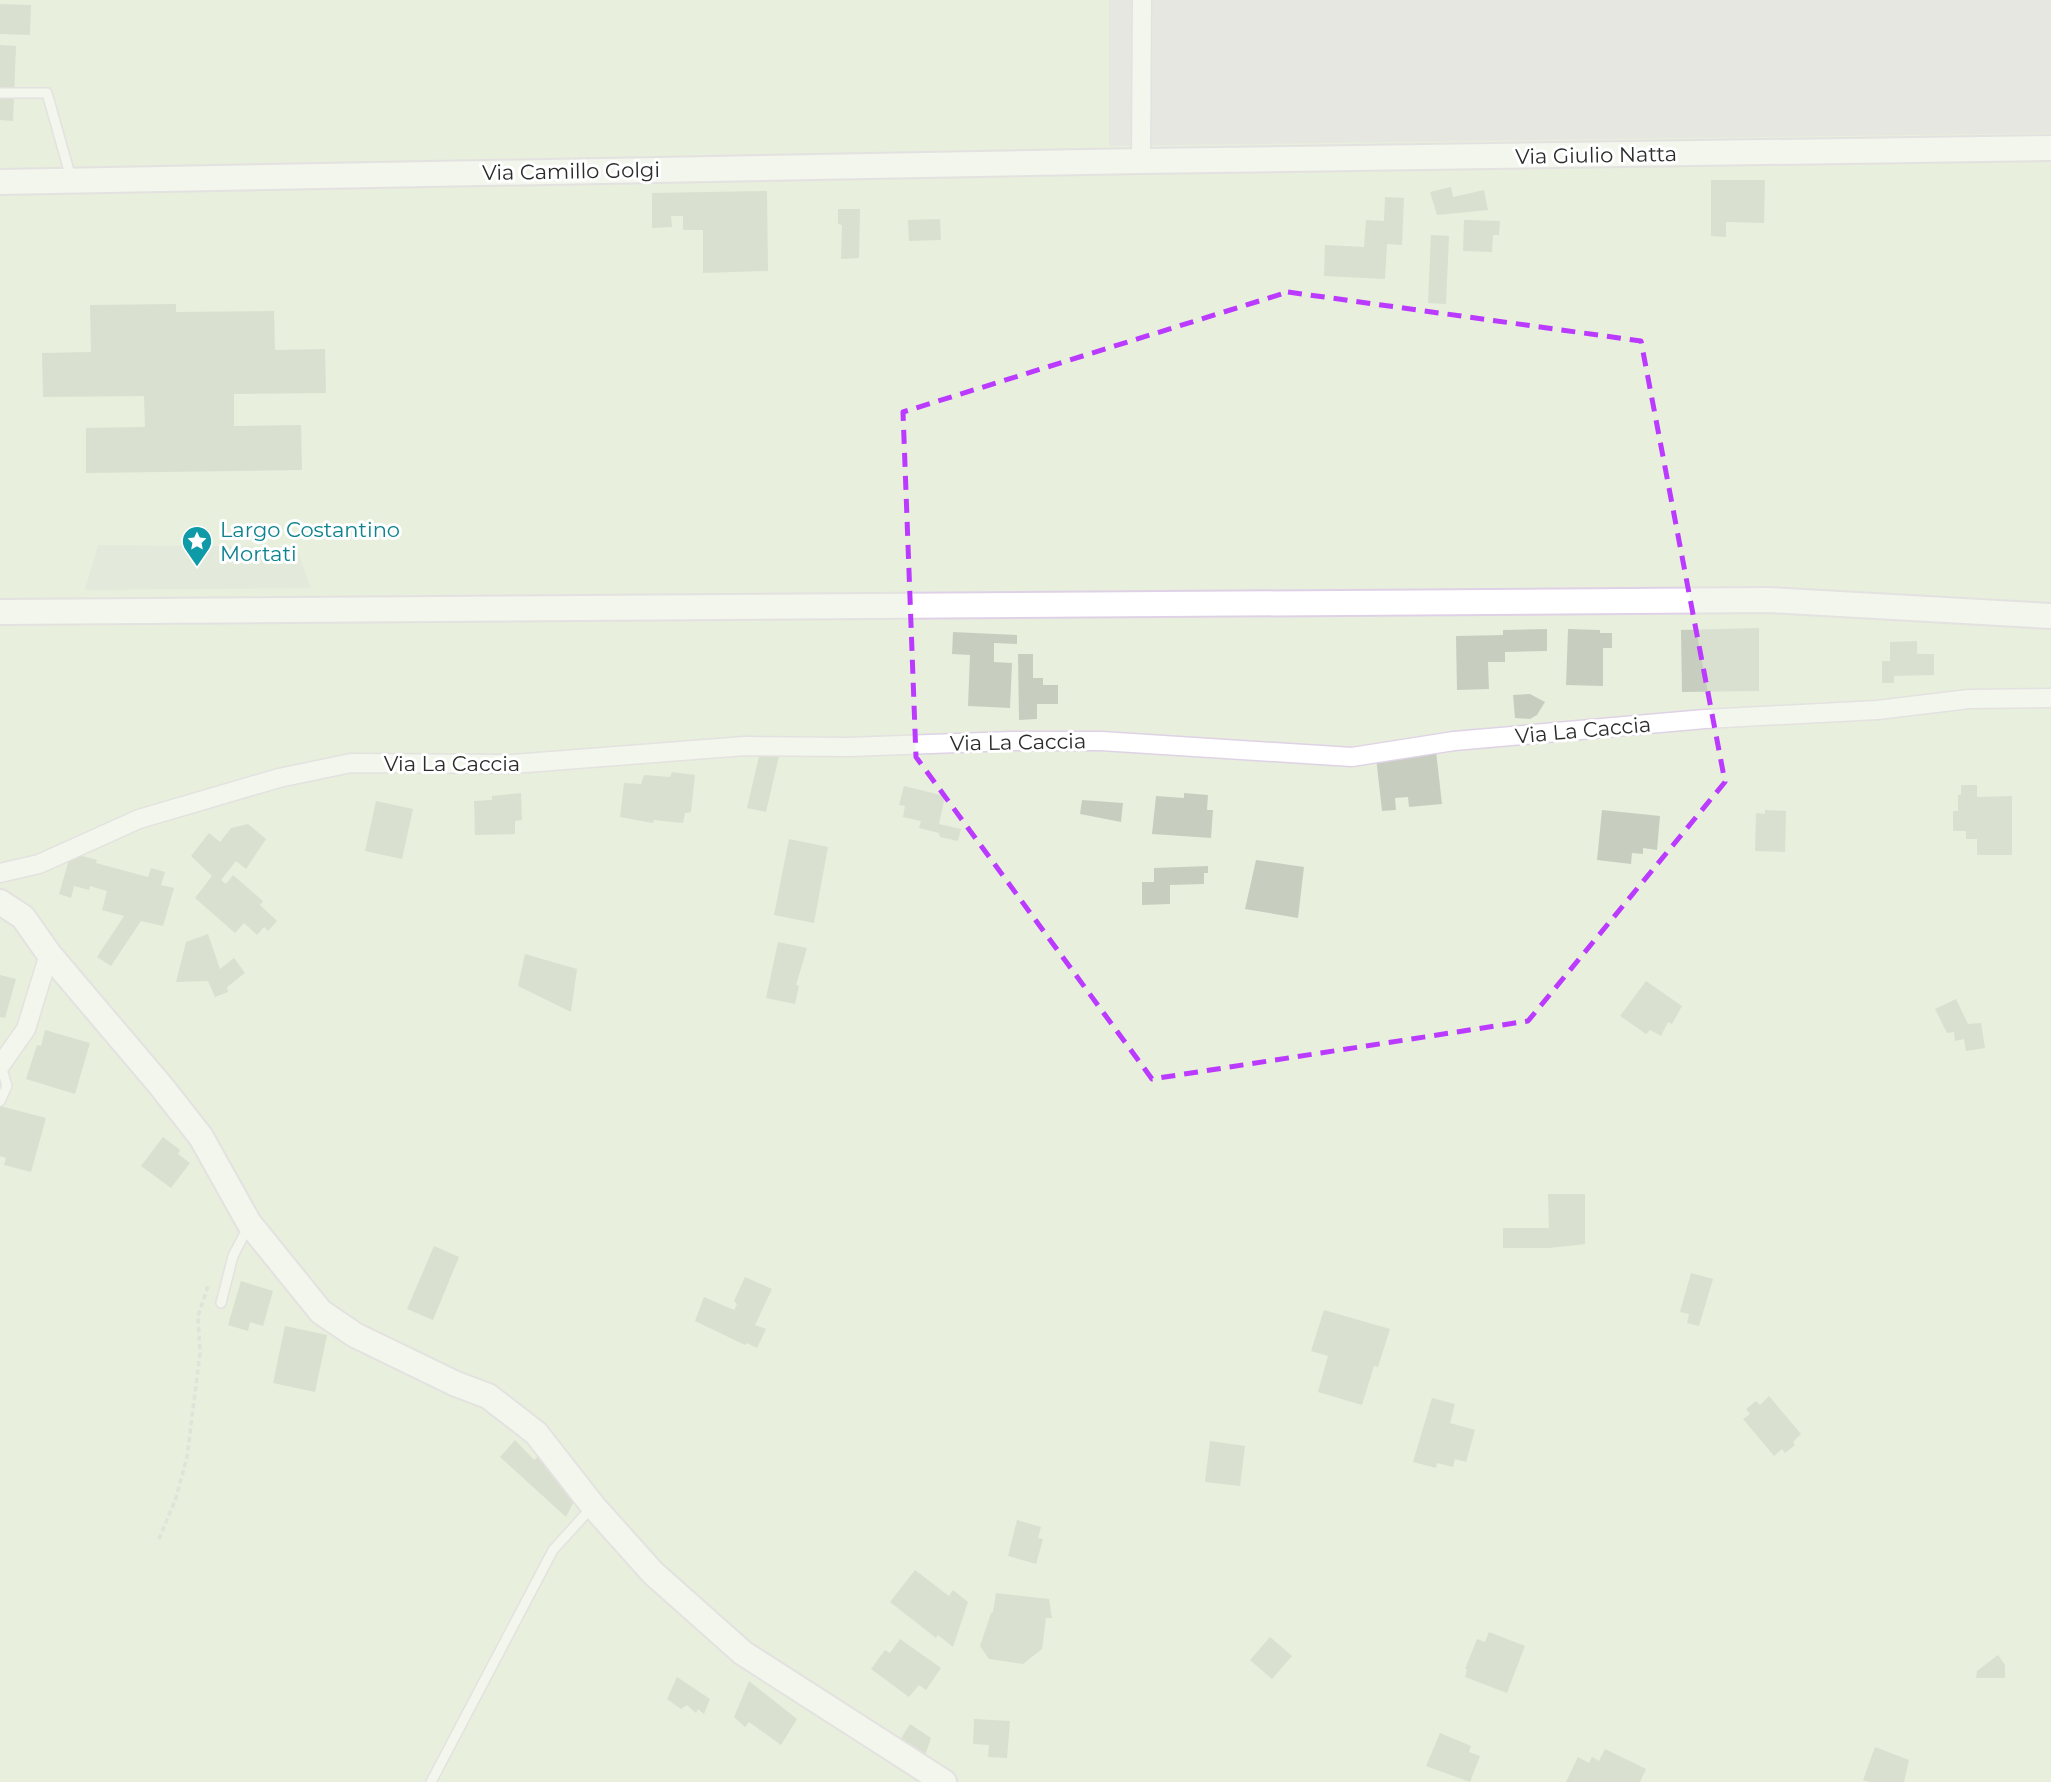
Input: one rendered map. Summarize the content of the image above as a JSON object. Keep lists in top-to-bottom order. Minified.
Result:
{"streets":{"street":["Via Giulio Natta","Via Camillo Golgi","Via La Caccia"]},"crossings":[["Via Giulio Natta","Via Camillo Golgi"]],"places":{"place":["Largo Costantino Mortati"]}}
